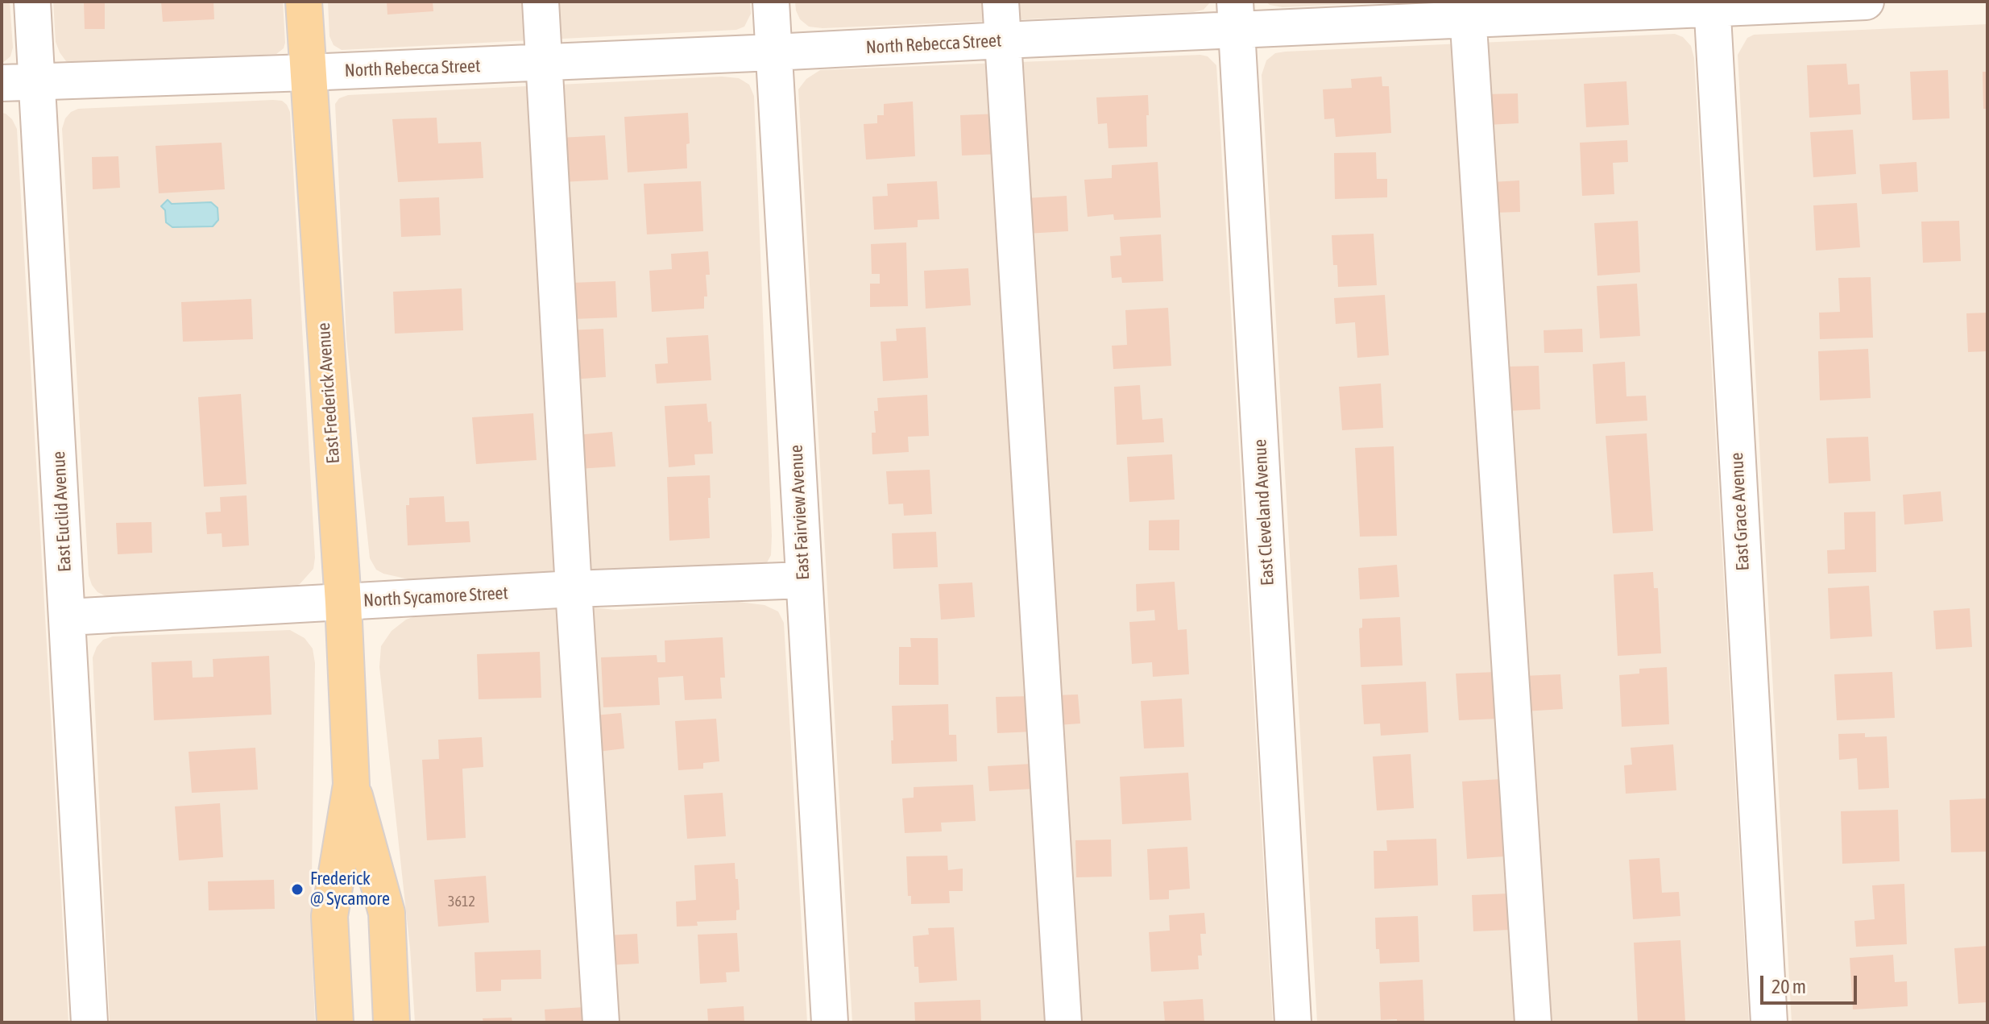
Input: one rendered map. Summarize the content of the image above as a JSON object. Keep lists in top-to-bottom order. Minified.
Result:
{"streets":{"main road":["East Frederick Avenue"],"street":["North Rebecca Street","East Euclid Avenue","East Grace Avenue","East Fairview Avenue","East Cleveland Avenue","North Sycamore Street"]},"crossings":[["North Rebecca Street","East Frederick Avenue"],["North Rebecca Street","East Euclid Avenue"],["North Rebecca Street","East Grace Avenue"],["North Rebecca Street","East Fairview Avenue"],["North Rebecca Street","East Cleveland Avenue"],["East Frederick Avenue","North Sycamore Street"],["East Euclid Avenue","North Sycamore Street"],["East Fairview Avenue","North Sycamore Street"]],"places":["Frederick @ Sycamore"],"house_numbers":["3612"],"scale_bar":"20 m"}
